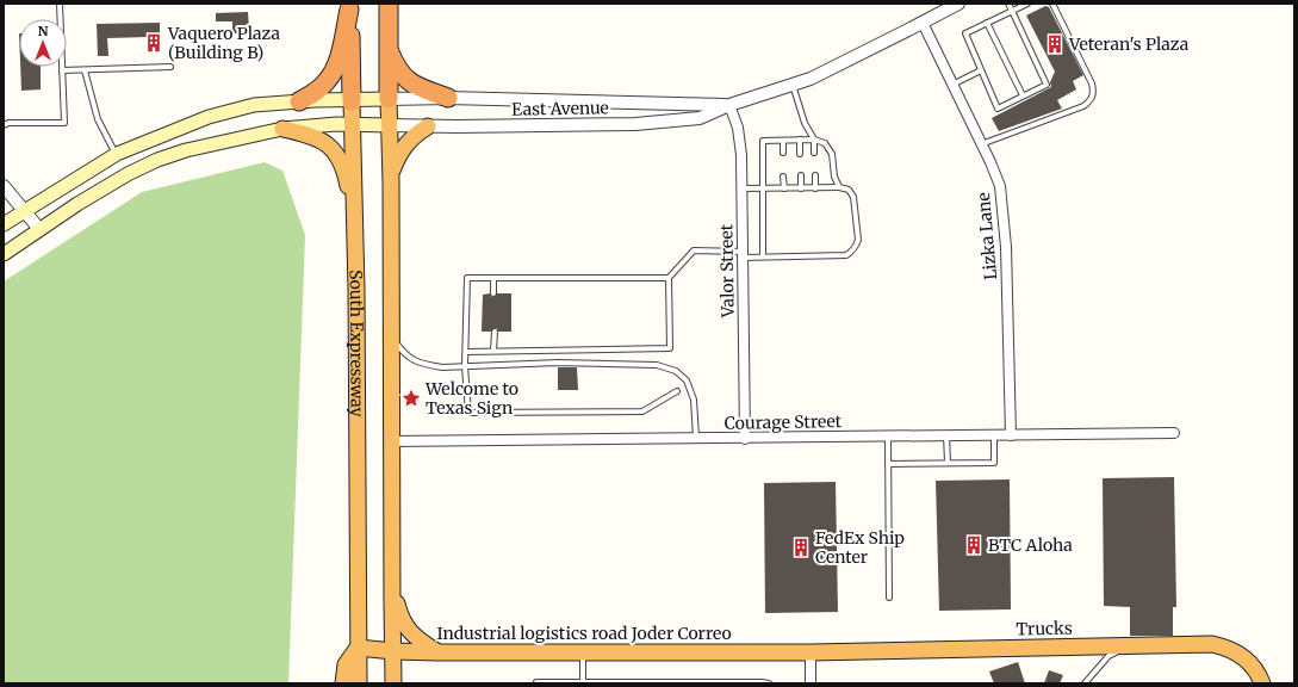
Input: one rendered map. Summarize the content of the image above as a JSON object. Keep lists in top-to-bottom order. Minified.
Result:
{"streets":{"highway":["South Expressway","Trucks","Industrial logistics road Joder Correo"],"street":["East Avenue","Lizka Lane","Valor Street","Courage Street"]},"crossings":[["East Avenue","Lizka Lane"],["East Avenue","Valor Street"],["East Avenue","South Expressway"],["Lizka Lane","Courage Street"],["Valor Street","Courage Street"],["South Expressway","Courage Street"],["South Expressway","Industrial logistics road Joder Correo"],["Trucks","Industrial logistics road Joder Correo"]],"places":{"building":["Vaquero Plaza (Building B)","Veteran's Plaza","BTC Aloha","FedEx Ship Center"],"place":["Welcome to Texas Sign"]},"north":"top"}
